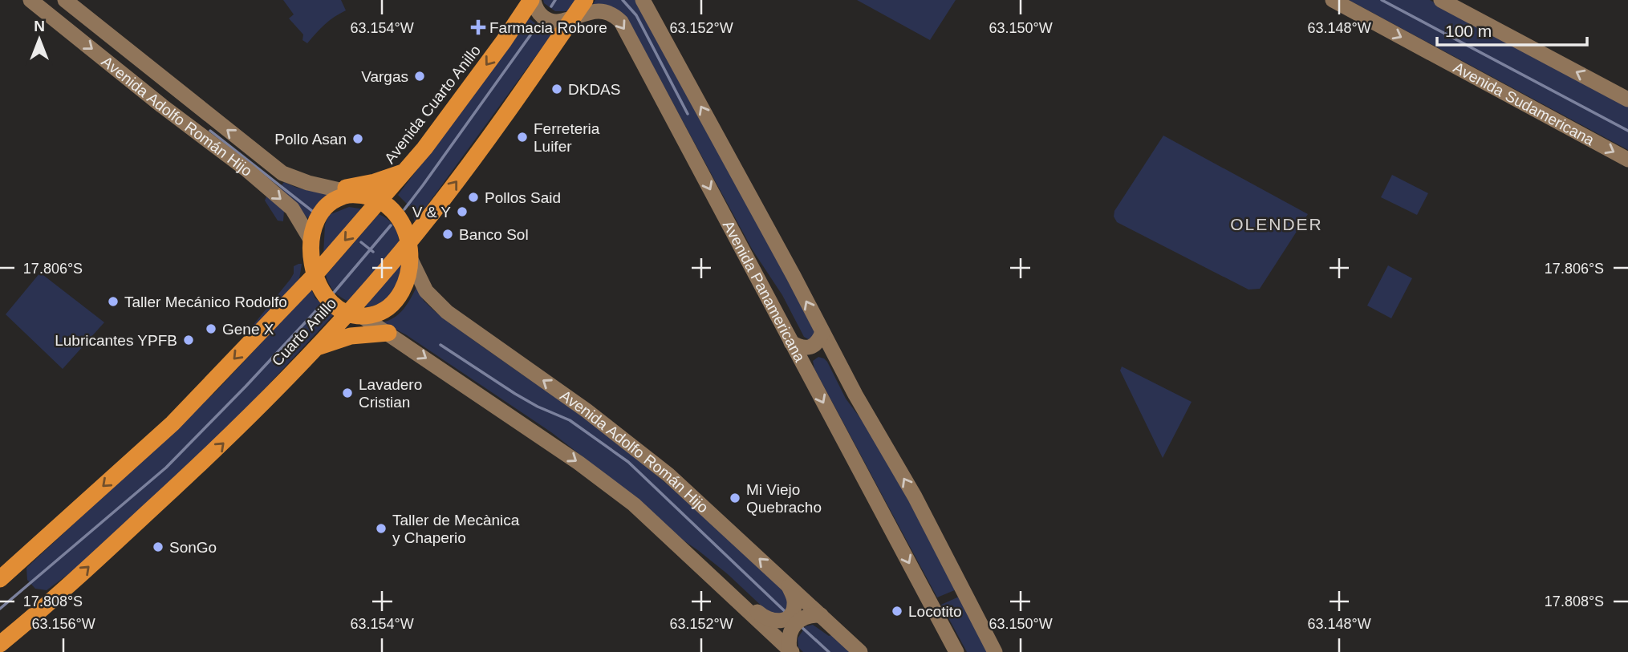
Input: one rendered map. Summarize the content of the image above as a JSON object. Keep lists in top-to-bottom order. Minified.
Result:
{"streets":{"highway":["Avenida Cuarto Anillo","Cuarto Anillo"],"street":["Avenida Sudamericana","Avenida Adolfo Román Hijo","Avenida Panamericana"]},"crossings":[["Avenida Cuarto Anillo","Avenida Adolfo Román Hijo"],["Avenida Cuarto Anillo","Avenida Panamericana"],["Avenida Cuarto Anillo","Cuarto Anillo"],["Avenida Adolfo Román Hijo","Cuarto Anillo"],["Avenida Panamericana","Cuarto Anillo"]],"one_way":["Avenida Cuarto Anillo"],"districts":["OLENDER"],"places":{"health":["Farmacia Robore"],"other":["Vargas","DKDAS","Ferreteria Luifer","Pollo Asan","Pollos Said","V & Y","Banco Sol","Taller Mecánico Rodolfo","Gene X","Lubricantes YPFB","Lavadero Cristian","Mi Viejo Quebracho","Taller de Mecànica y Chaperio","SonGo","Locotito"]},"scale_bar":"100 m","north":"top","coordinates":["63.154°W","63.152°W","63.150°W","63.148°W","17.806°S","17.808°S","63.156°W"]}
